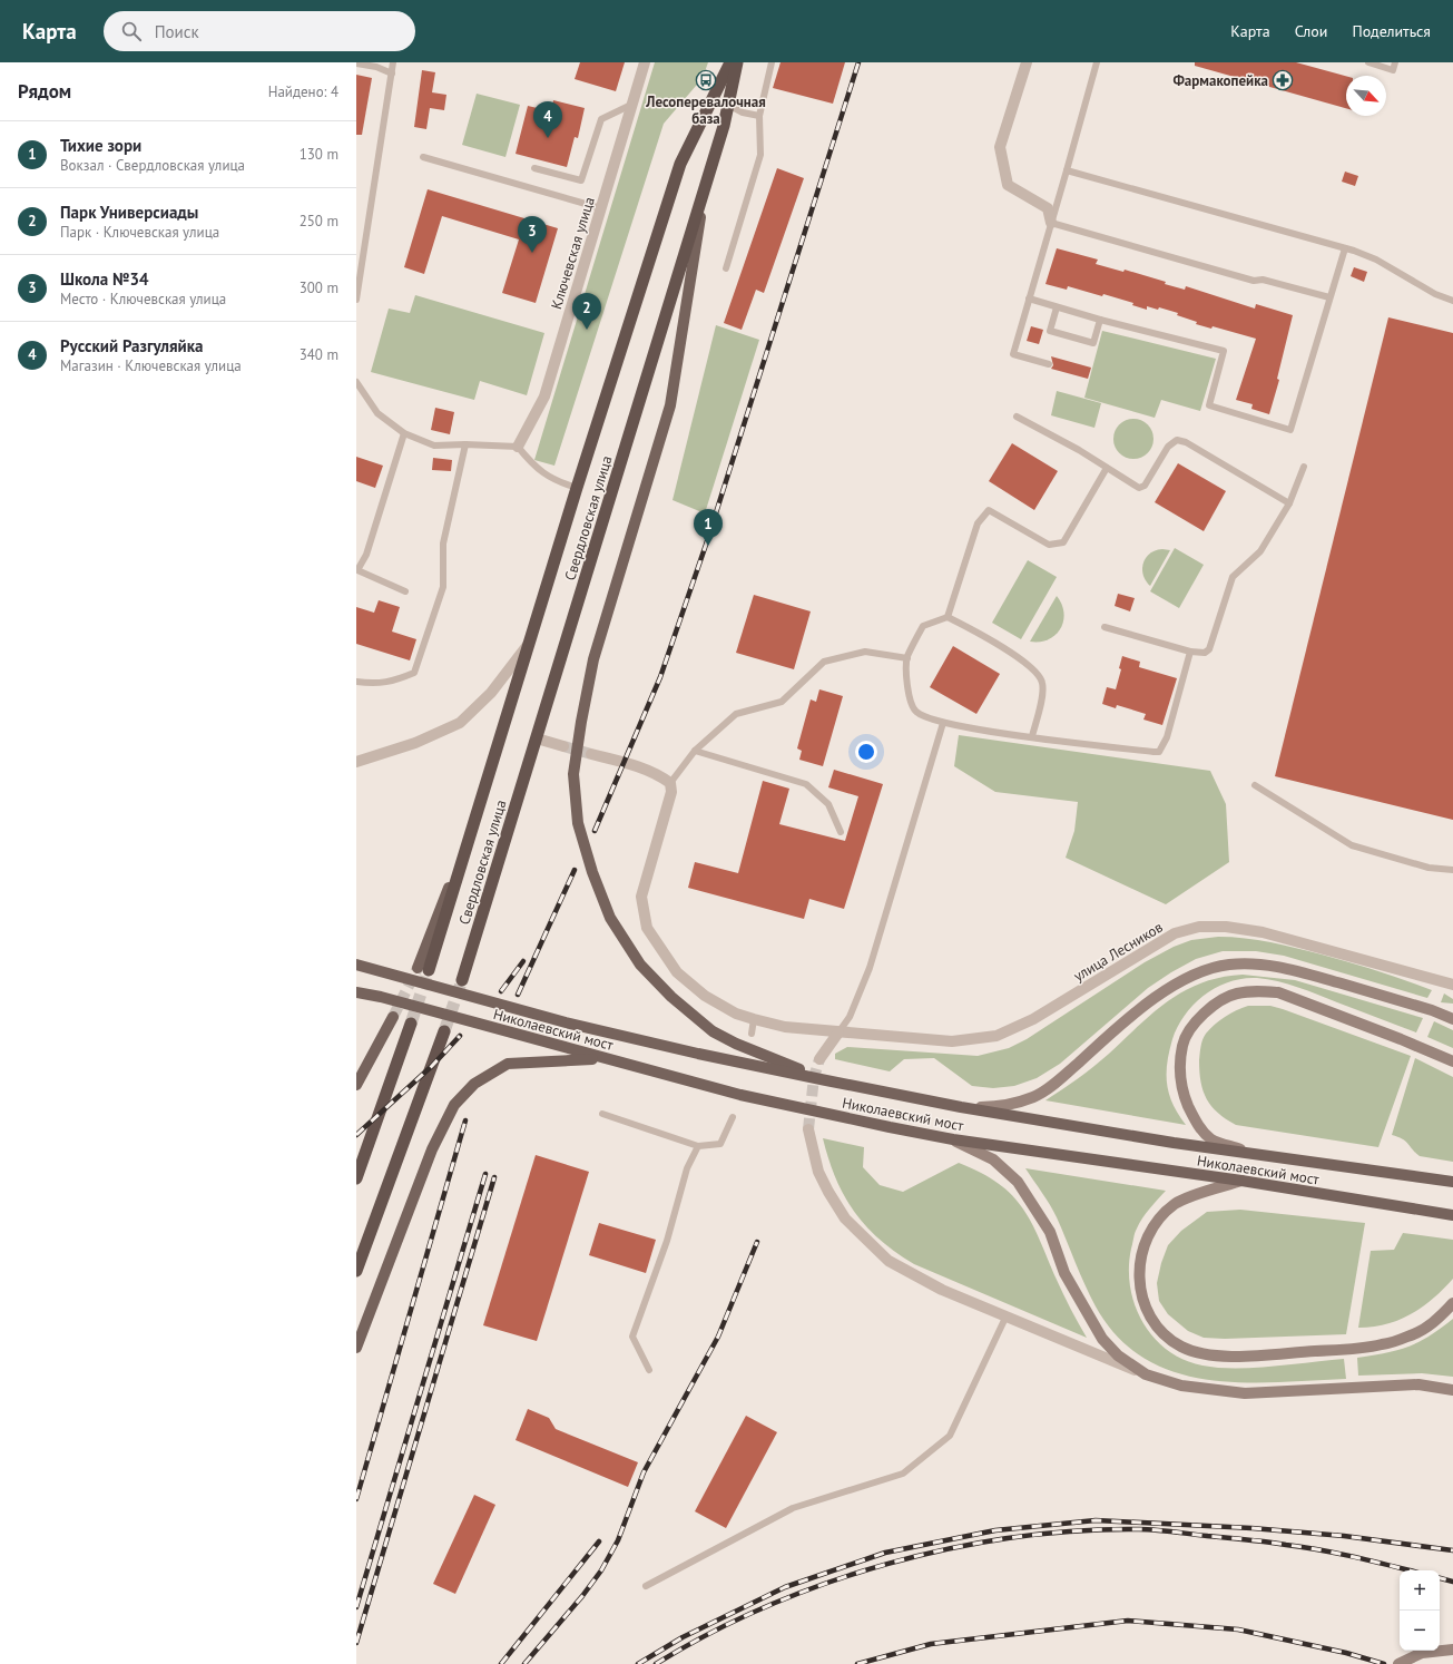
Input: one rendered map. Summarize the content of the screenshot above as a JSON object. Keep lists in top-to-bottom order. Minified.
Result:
{"streets":{"highway":["Свердловская улица"],"main road":["Николаевский мост"],"street":["Ключевская улица","улица Лесников"]},"places":{"bus stop":["Лесоперевалочная база"],"pharmacy":["Фармакопейка"]},"north":"bottom right","page":{"header":"Карта","search":"Поиск","nav":["Карта","Слои","Поделиться"],"heading":["Рядом","Найдено: 4"],"pins":["4","3","2","1"],"list":[{"mark":"1","name":"Тихие зори","note":"Вокзал · Свердловская улица","value":"130 m"},{"mark":"2","name":"Парк Универсиады","note":"Парк · Ключевская улица","value":"250 m"},{"mark":"3","name":"Школа №34","note":"Место · Ключевская улица","value":"300 m"},{"mark":"4","name":"Русский Разгуляйка","note":"Магазин · Ключевская улица","value":"340 m"}],"map_buttons":["+","−"]}}
